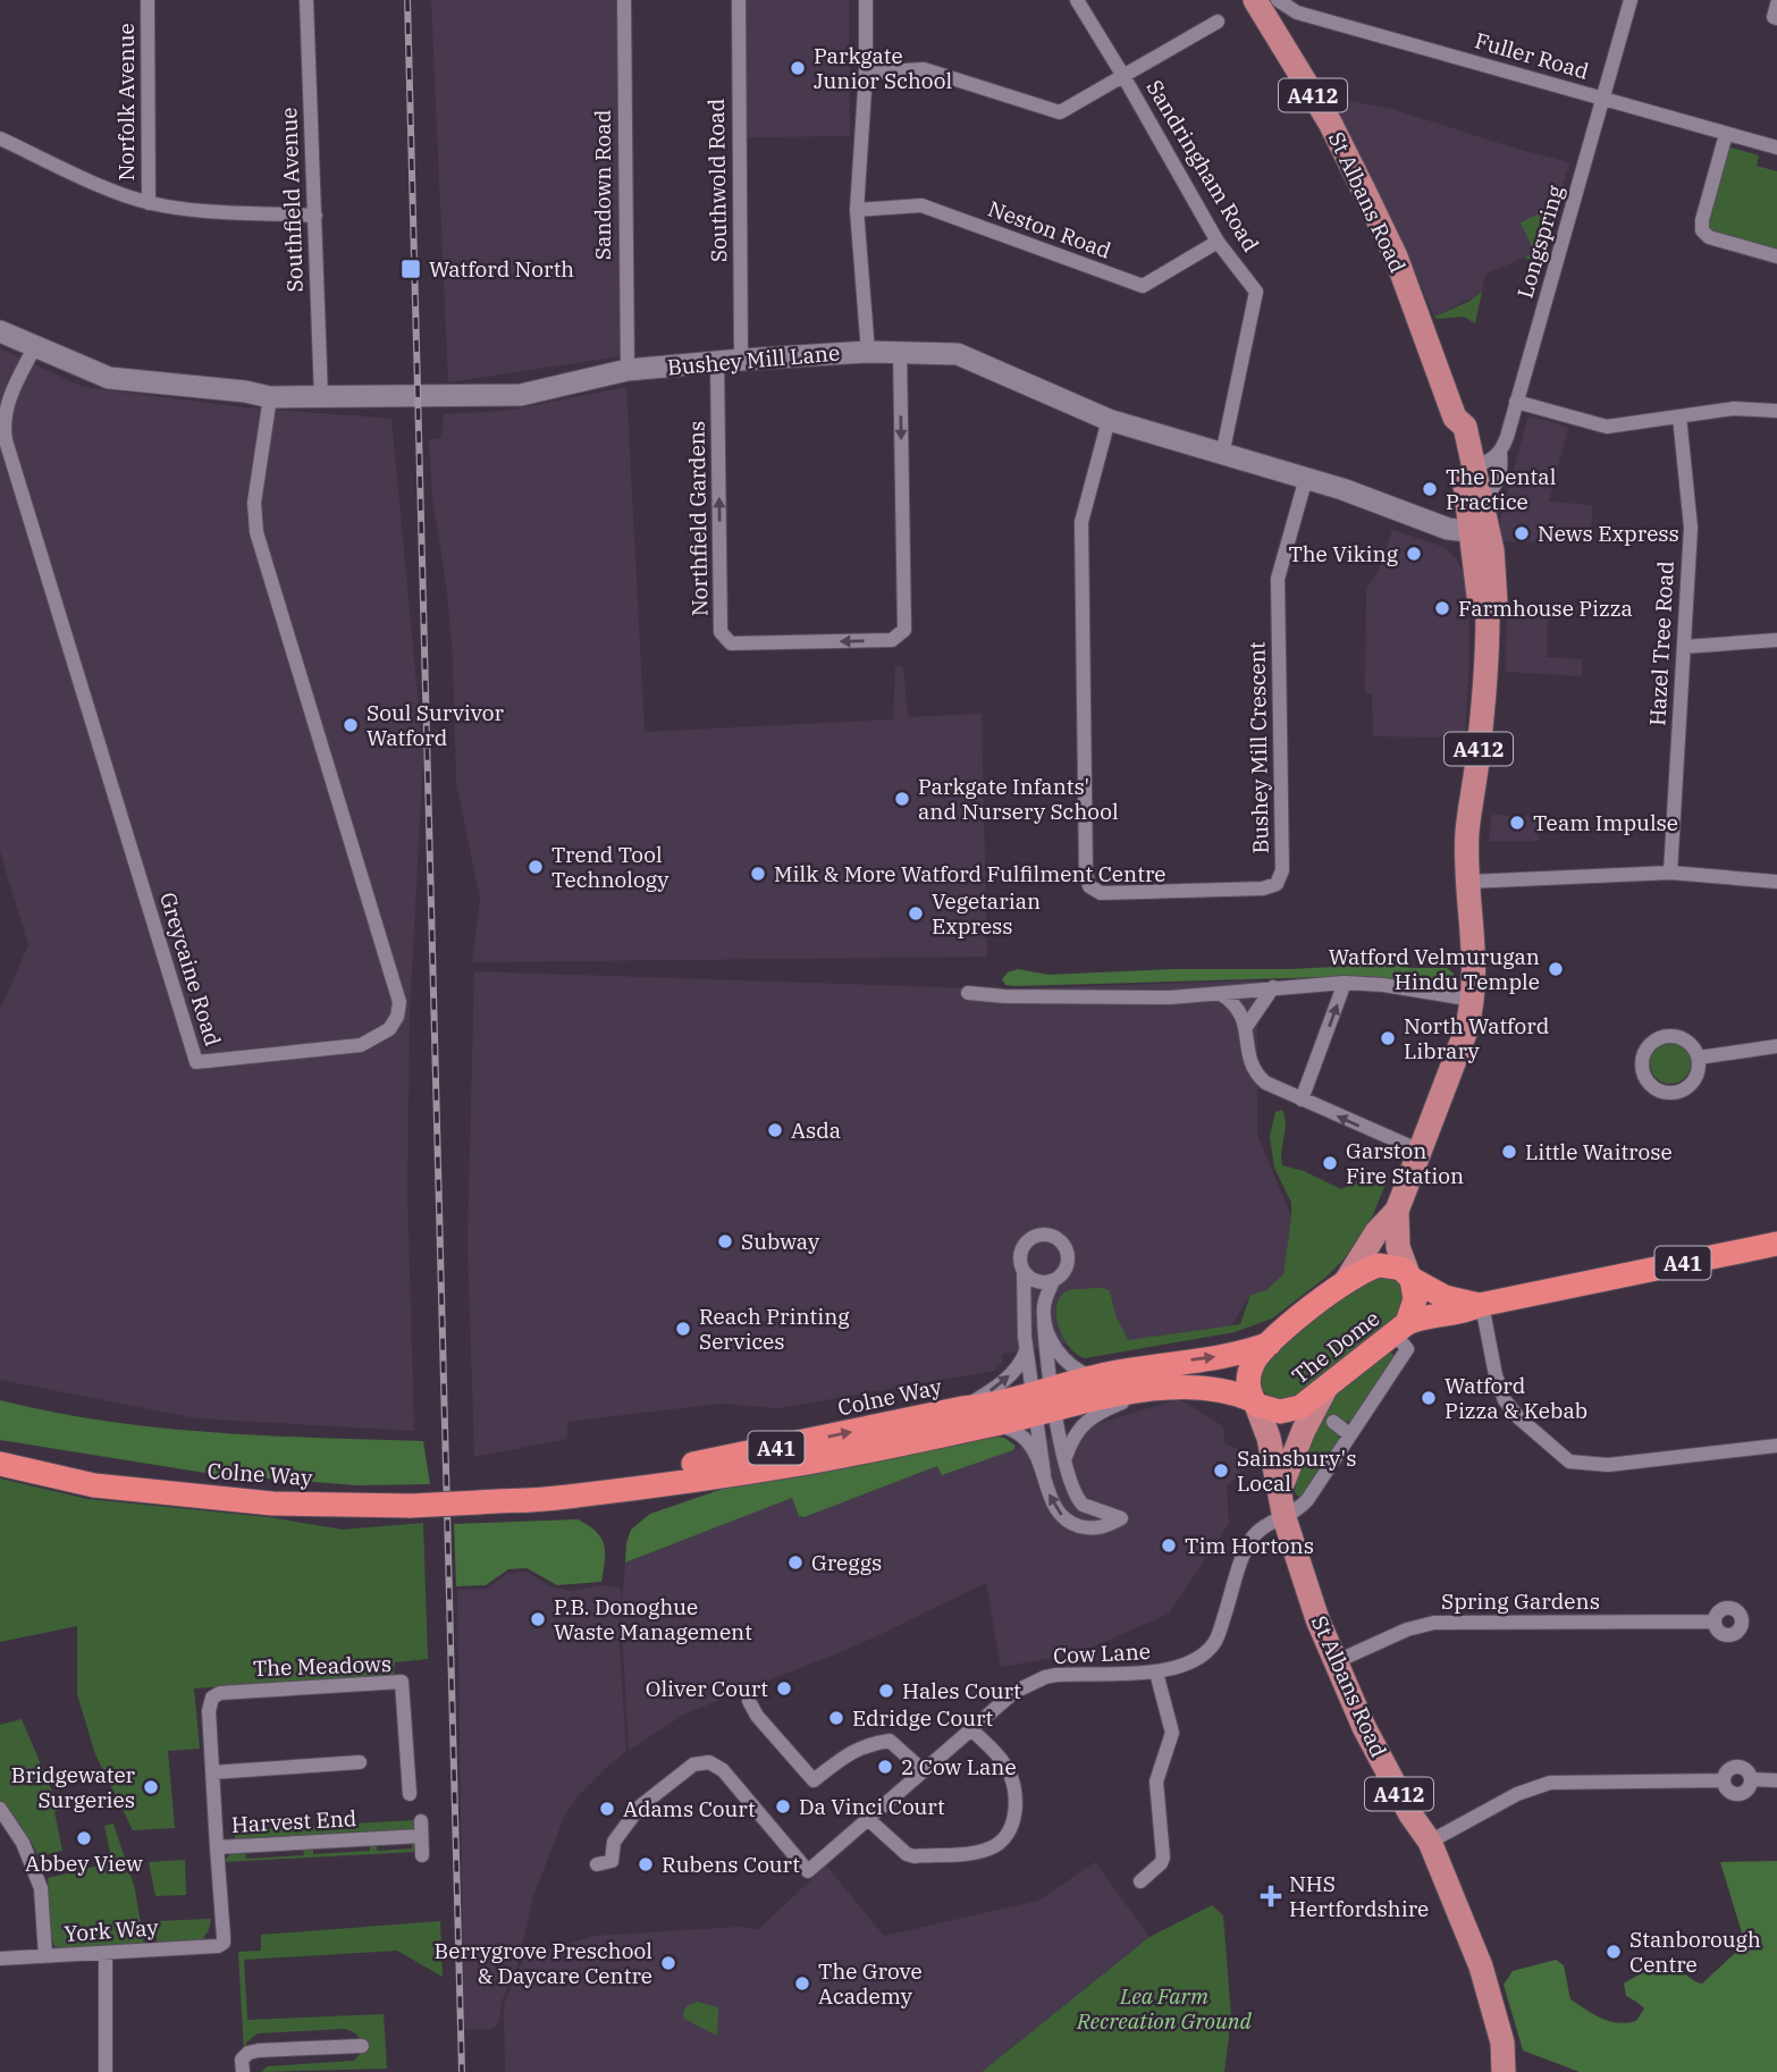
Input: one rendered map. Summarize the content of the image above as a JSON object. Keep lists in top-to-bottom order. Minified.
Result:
{"streets":{"highway":["A41","The Dome","Colne Way"],"main road":["A412","St Albans Road"],"street":["Fuller Road","Norfolk Avenue","Sandringham Road","Southwold Road","Sandown Road","Southfield Avenue","Neston Road","Longspring","Bushey Mill Lane","Northfield Gardens","Hazel Tree Road","Bushey Mill Crescent","Greycaine Road","Spring Gardens","Cow Lane","The Meadows","Harvest End","York Way"]},"crossings":[["Fuller Road","Longspring"],["Sandringham Road","Neston Road"],["Sandringham Road","Bushey Mill Lane"],["Southwold Road","Bushey Mill Lane"],["Sandown Road","Bushey Mill Lane"],["Southfield Avenue","Bushey Mill Lane"],["St Albans Road","Longspring"],["St Albans Road","Bushey Mill Lane"],["St Albans Road","A41"],["St Albans Road","The Dome"],["St Albans Road","Colne Way"],["St Albans Road","Spring Gardens"],["St Albans Road","Cow Lane"],["Bushey Mill Lane","Northfield Gardens"],["Bushey Mill Lane","Bushey Mill Crescent"],["Bushey Mill Lane","Greycaine Road"],["A41","The Dome"],["The Dome","Colne Way"],["The Meadows","Harvest End"],["Harvest End","York Way"]],"parks":["Lea Farm Recreation Ground"],"places":{"other":["Parkgate Junior School","The Dental Practice","News Express","The Viking","Farmhouse Pizza","Soul Survivor Watford","Parkgate Infants' and Nursery School","Team Impulse","Trend Tool Technology","Milk & More Watford Fulfilment Centre","Vegetarian Express","Watford Velmurugan Hindu Temple","North Watford Library","Asda","Little Waitrose","Garston Fire Station","Subway","Reach Printing Services","Watford Pizza & Kebab","Sainsbury's Local","Tim Hortons","Greggs","P.B. Donoghue Waste Management","Oliver Court","Hales Court","Edridge Court","2 Cow Lane","Bridgewater Surgeries","Da Vinci Court","Adams Court","Abbey View","Rubens Court","Stanborough Centre","Berrygrove Preschool & Daycare Centre","The Grove Academy"],"transit":["Watford North"],"health":["NHS Hertfordshire"]}}
